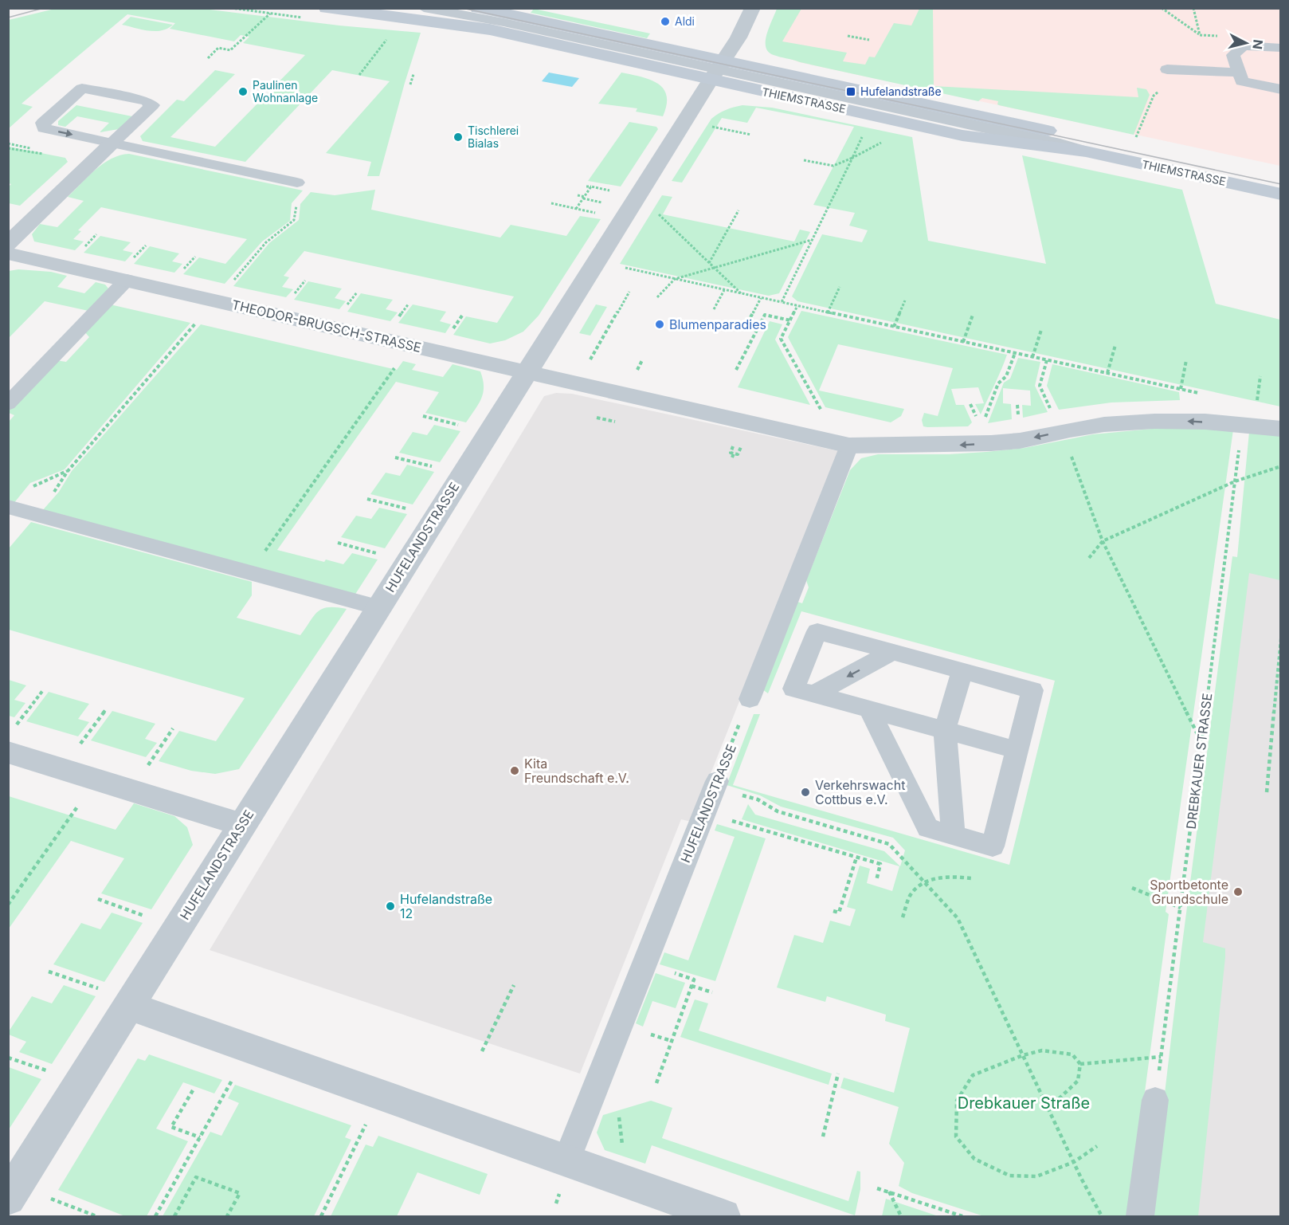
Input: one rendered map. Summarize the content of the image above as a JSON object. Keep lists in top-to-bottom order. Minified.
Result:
{"streets":{"main road":["THIEMSTRASSE"],"street":["THEODOR-BRUGSCH-STRASSE","HUFELANDSTRASSE"],"path":["DREBKAUER STRASSE"]},"crossings":[["THIEMSTRASSE","HUFELANDSTRASSE"],["THEODOR-BRUGSCH-STRASSE","HUFELANDSTRASSE"]],"parks":["Drebkauer Straße"],"places":{"other":["Aldi","Paulinen Wohnanlage","Tischlerei Bialas","Blumenparadies","Kita Freundschaft e.V.","Verkehrswacht Cottbus e.V.","Sportbetonte Grundschule","Hufelandstraße 12"],"transit":["Hufelandstraße"]},"north":"right"}
